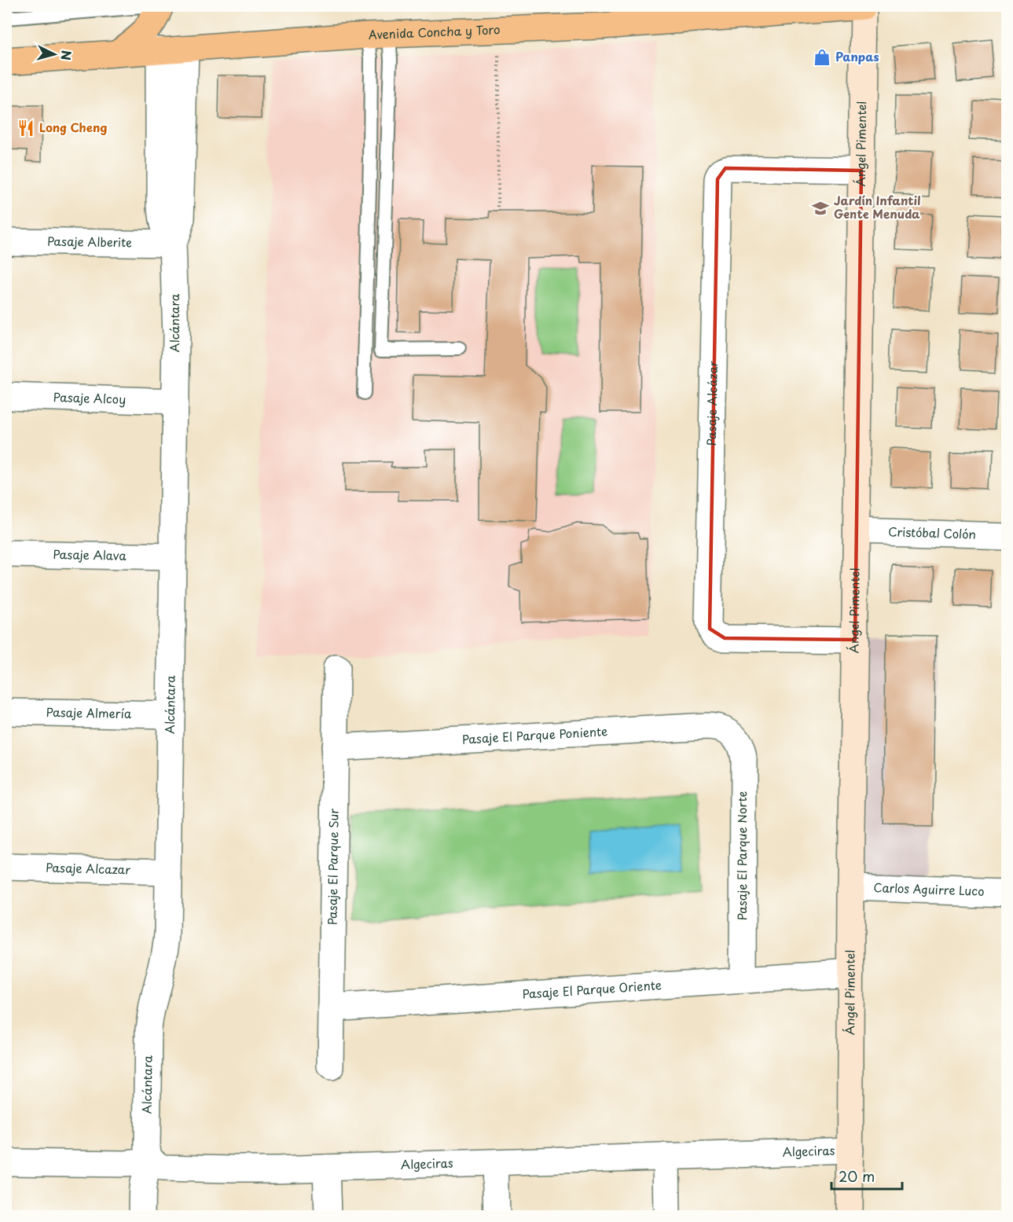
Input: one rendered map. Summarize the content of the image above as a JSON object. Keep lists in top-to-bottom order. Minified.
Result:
{"streets":{"main road":["Avenida Concha y Toro"],"street":["Ángel Pimentel","Pasaje Alberite","Alcántara","Pasaje Alcoy","Pasaje Alcázar","Cristóbal Colón","Pasaje Alava","Pasaje Almería","Pasaje El Parque Poniente","Pasaje El Parque Norte","Pasaje El Parque Sur","Pasaje Alcazar","Carlos Aguirre Luco","Pasaje El Parque Oriente","Algeciras"]},"crossings":[["Avenida Concha y Toro","Ángel Pimentel"],["Avenida Concha y Toro","Alcántara"],["Ángel Pimentel","Pasaje Alcázar"],["Ángel Pimentel","Cristóbal Colón"],["Ángel Pimentel","Carlos Aguirre Luco"],["Ángel Pimentel","Pasaje El Parque Oriente"],["Ángel Pimentel","Algeciras"],["Pasaje Alberite","Alcántara"],["Alcántara","Pasaje Alcoy"],["Alcántara","Pasaje Alava"],["Alcántara","Pasaje Almería"],["Alcántara","Pasaje Alcazar"],["Alcántara","Algeciras"],["Pasaje El Parque Poniente","Pasaje El Parque Norte"],["Pasaje El Parque Poniente","Pasaje El Parque Sur"],["Pasaje El Parque Norte","Pasaje El Parque Oriente"],["Pasaje El Parque Sur","Pasaje El Parque Oriente"]],"places":{"shop":["Panpas"],"restaurant":["Long Cheng"],"school or university":["Jardín Infantil Gente Menuda"]},"scale_bar":"20 m","north":"right"}
